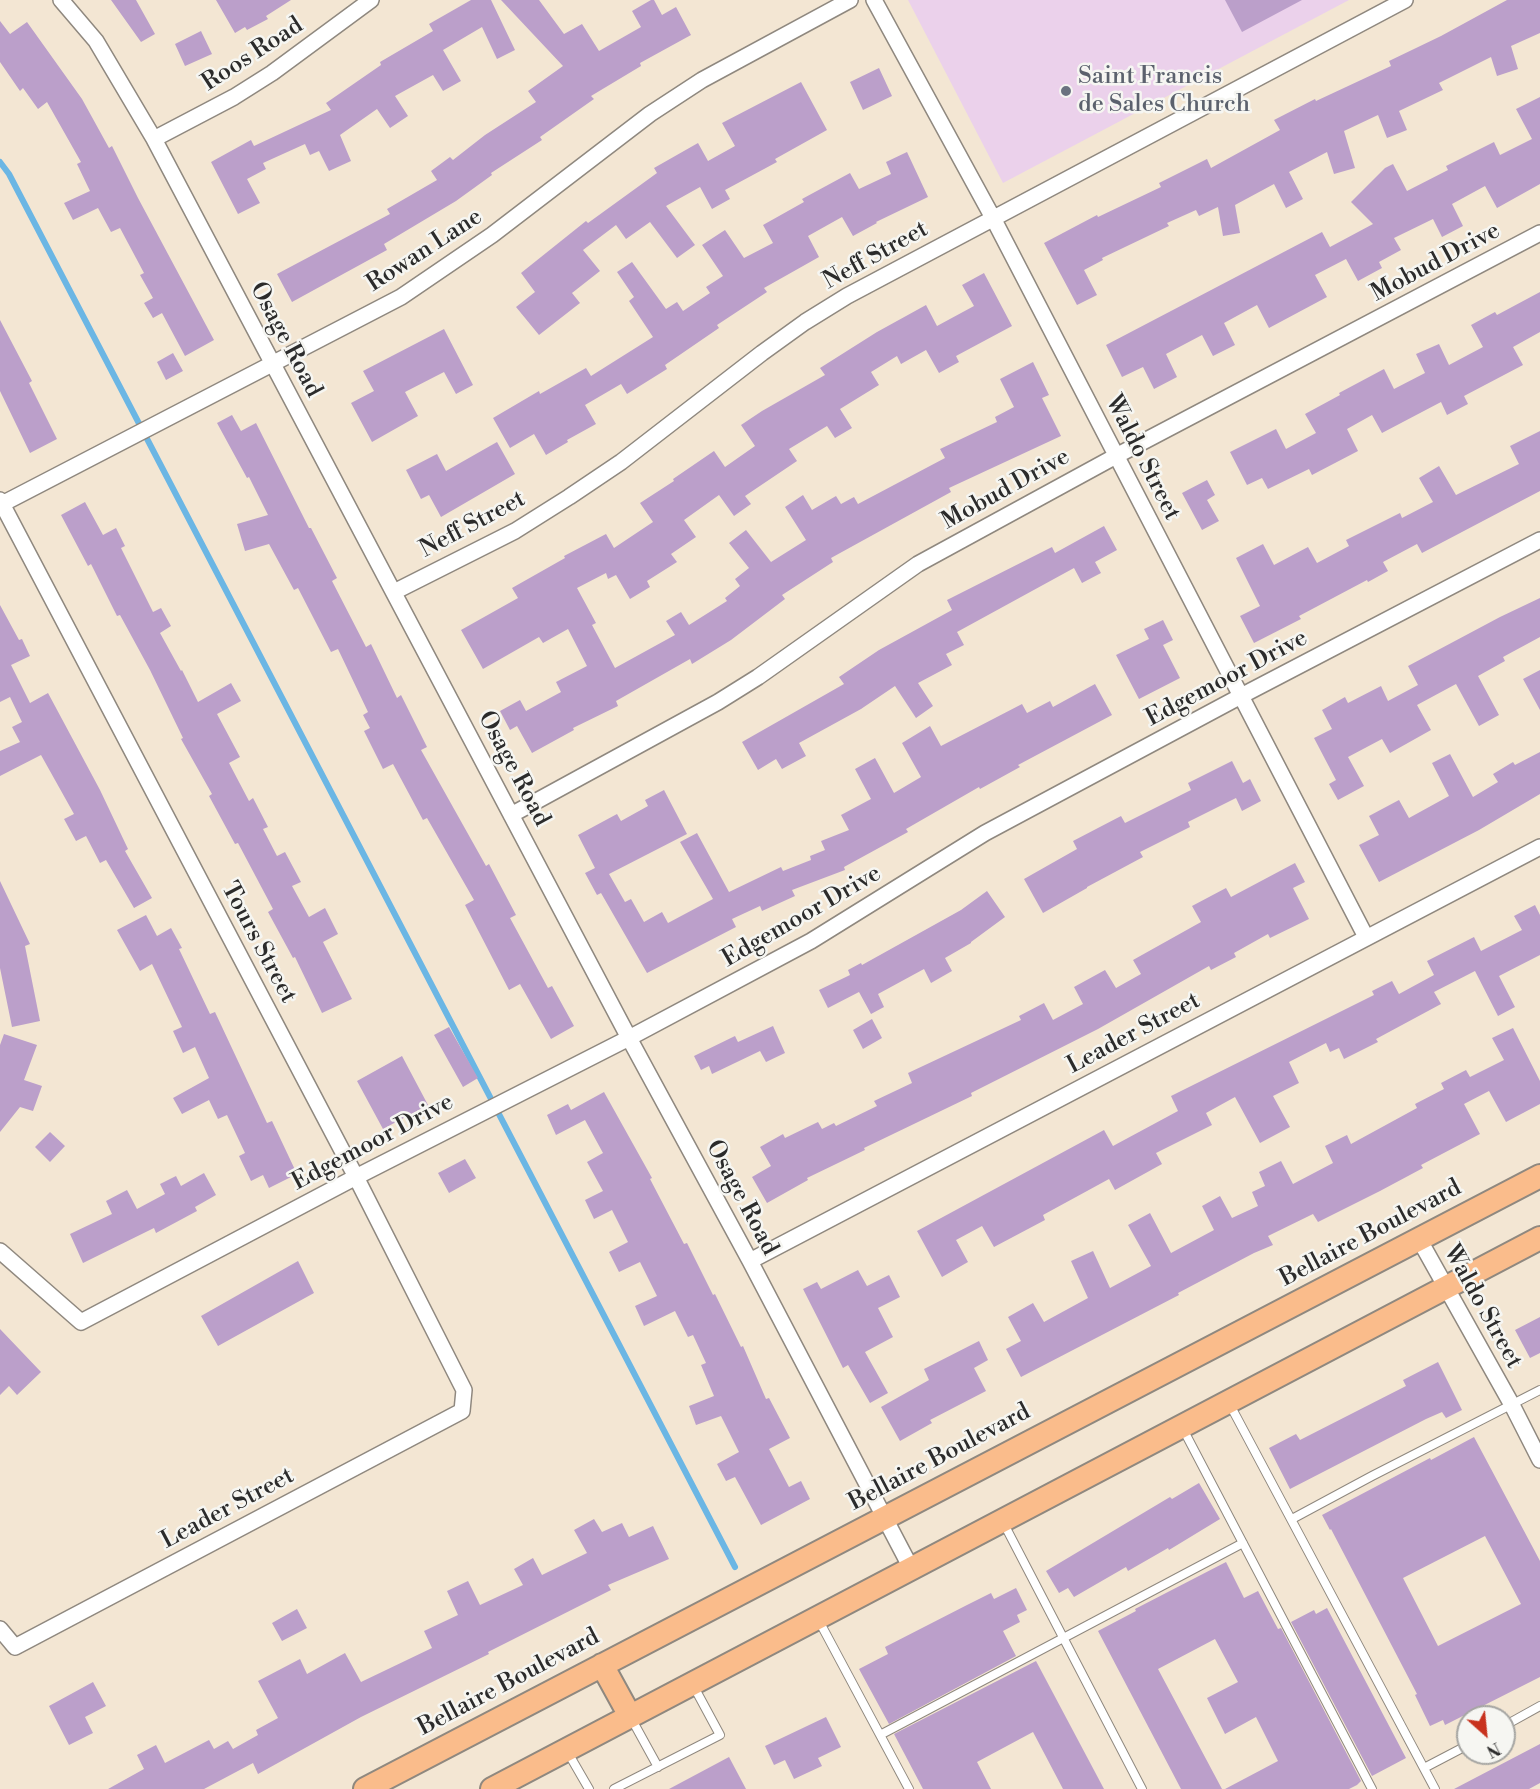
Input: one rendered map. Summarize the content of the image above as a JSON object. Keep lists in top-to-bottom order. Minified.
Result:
{"streets":{"main road":["Bellaire Boulevard"],"street":["Roos Road","Rowan Lane","Neff Street","Mobud Drive","Osage Road","Waldo Street","Edgemoor Drive","Tours Street","Leader Street"]},"crossings":[["Roos Road","Osage Road"],["Rowan Lane","Osage Road"],["Rowan Lane","Tours Street"],["Neff Street","Osage Road"],["Neff Street","Waldo Street"],["Mobud Drive","Osage Road"],["Mobud Drive","Waldo Street"],["Osage Road","Edgemoor Drive"],["Osage Road","Leader Street"],["Osage Road","Bellaire Boulevard"],["Waldo Street","Edgemoor Drive"],["Waldo Street","Leader Street"],["Waldo Street","Bellaire Boulevard"],["Edgemoor Drive","Tours Street"],["Tours Street","Leader Street"]],"places":["Saint Francis de Sales Church"],"north":"bottom right"}
